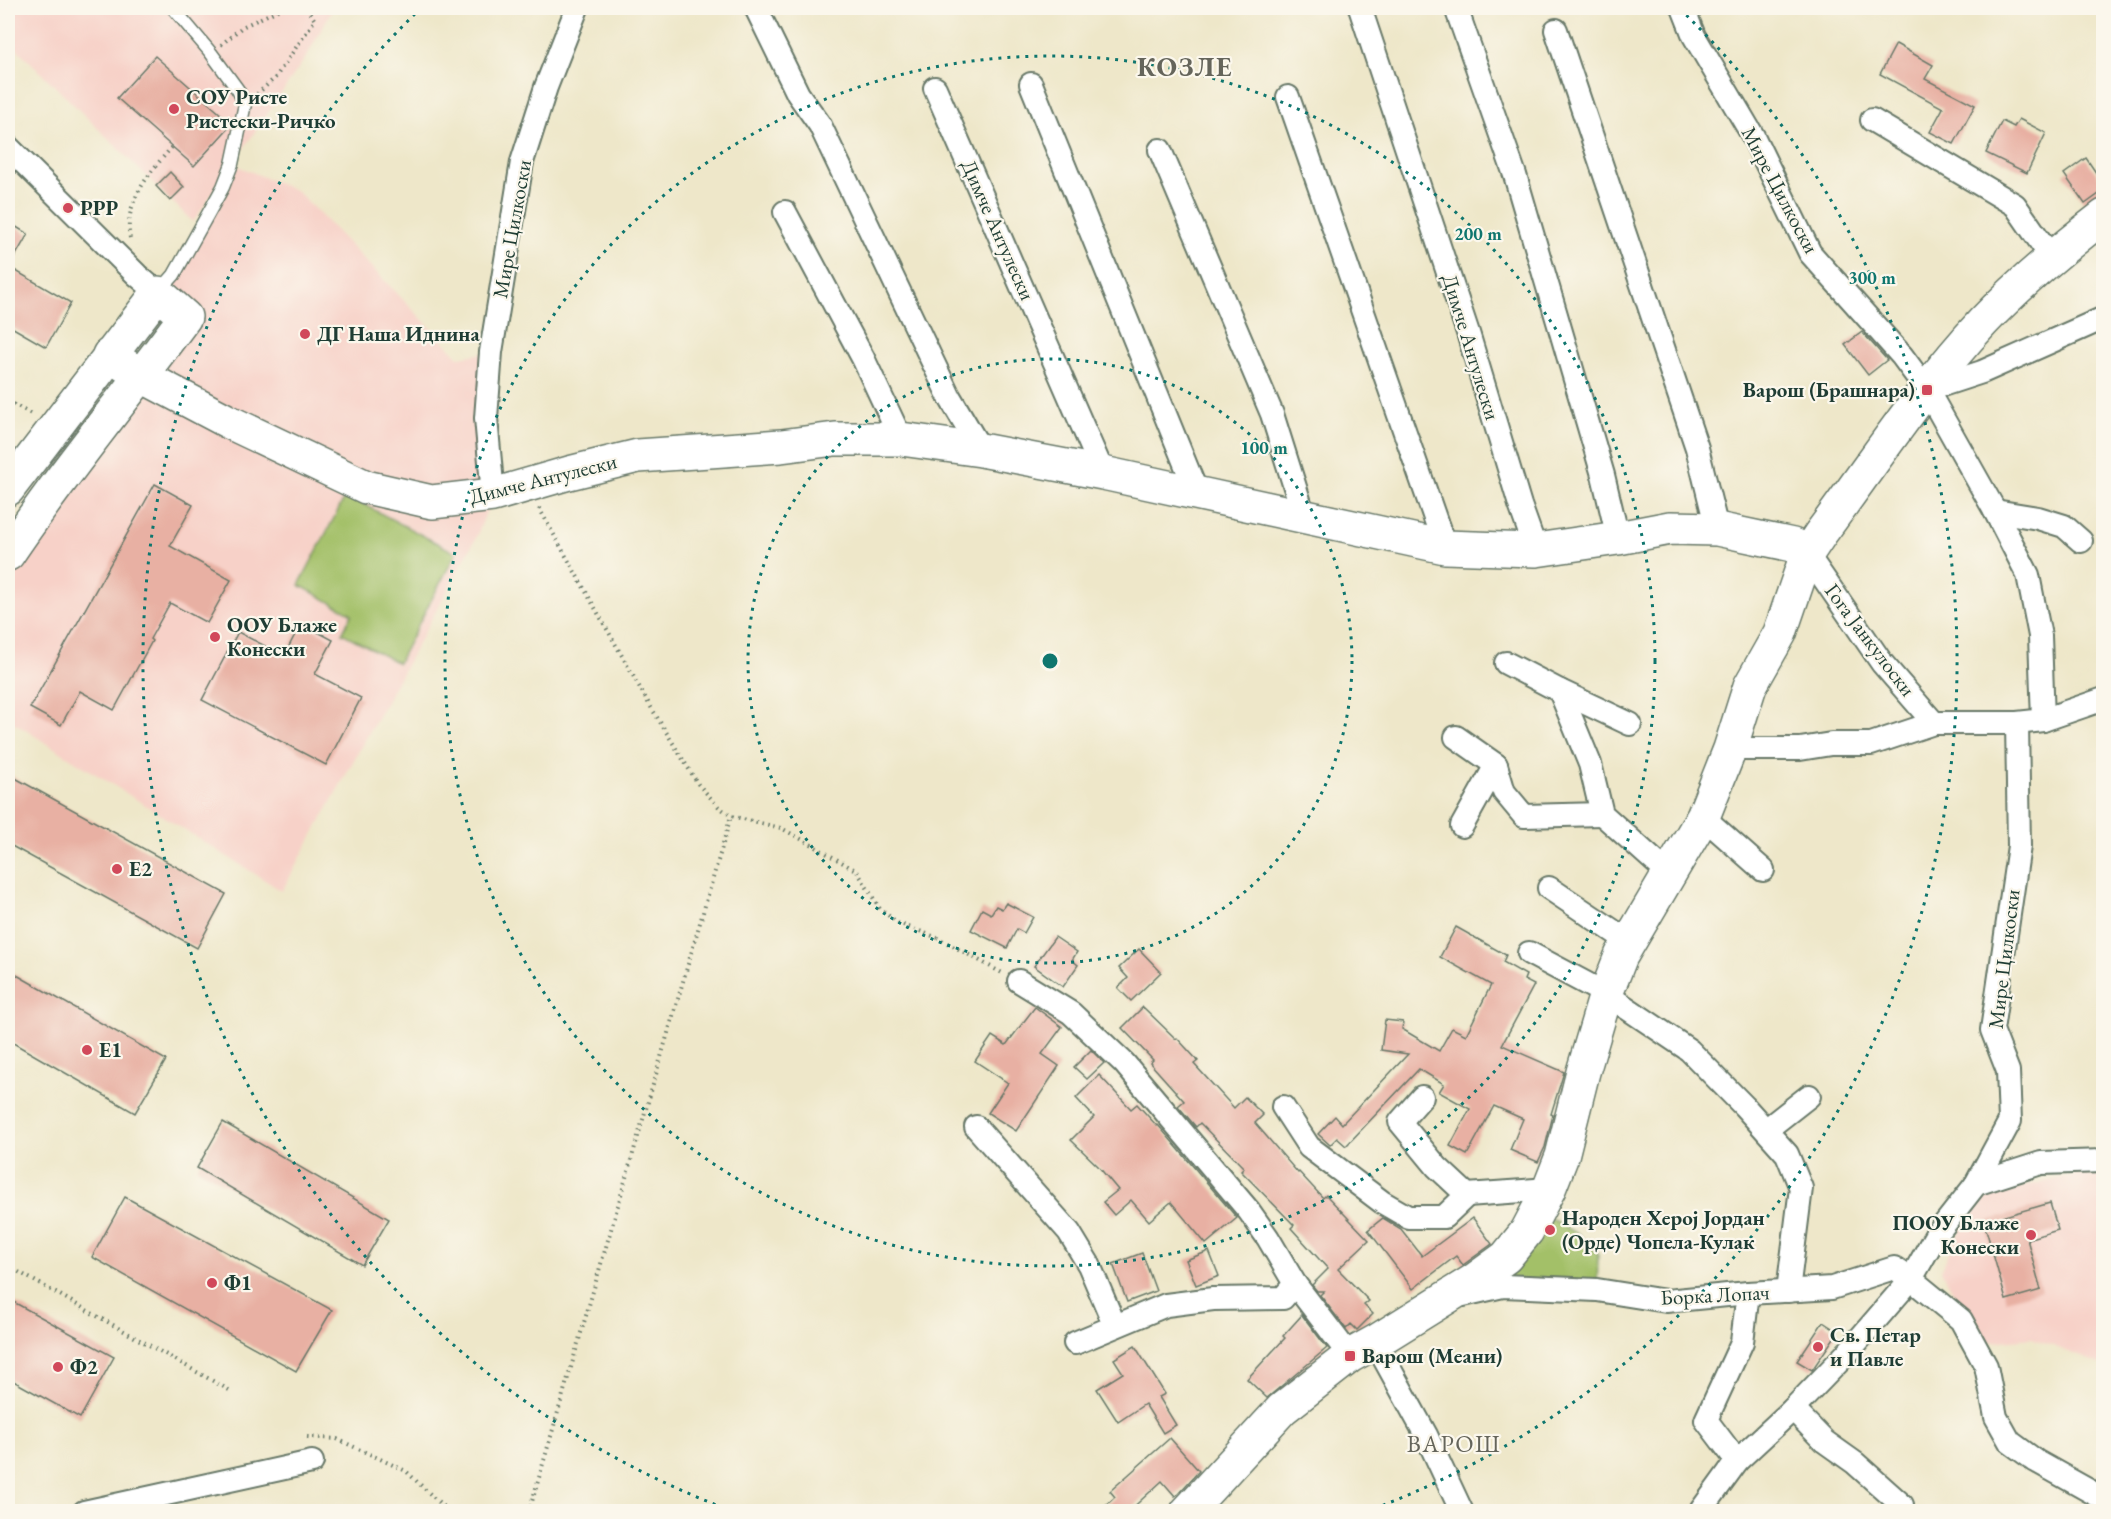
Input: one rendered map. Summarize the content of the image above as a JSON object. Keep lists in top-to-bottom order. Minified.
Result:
{"streets":{"street":["Мире Цилкоски","Димче Антулески","Гога Јанкулоски","Борка Лопач"]},"crossings":[["Мире Цилкоски","Димче Антулески"],["Димче Антулески","Гога Јанкулоски"]],"districts":["КОЗЛЕ","ВАРОШ"],"places":{"other":["СОУ Ристе Ристески-Ричко","РРР","ДГ Наша Иднина","ООУ Блаже Конески","Е2","Е1","Народен Херој Јордан (Орде) Чопела-Кулак","ПООУ Блаже Конески","Ф1","Св. Петар и Павле","Ф2"],"transit":["Варош (Брашнара)","Варош (Меани)"]},"rings":["200 m","300 m","100 m"]}
